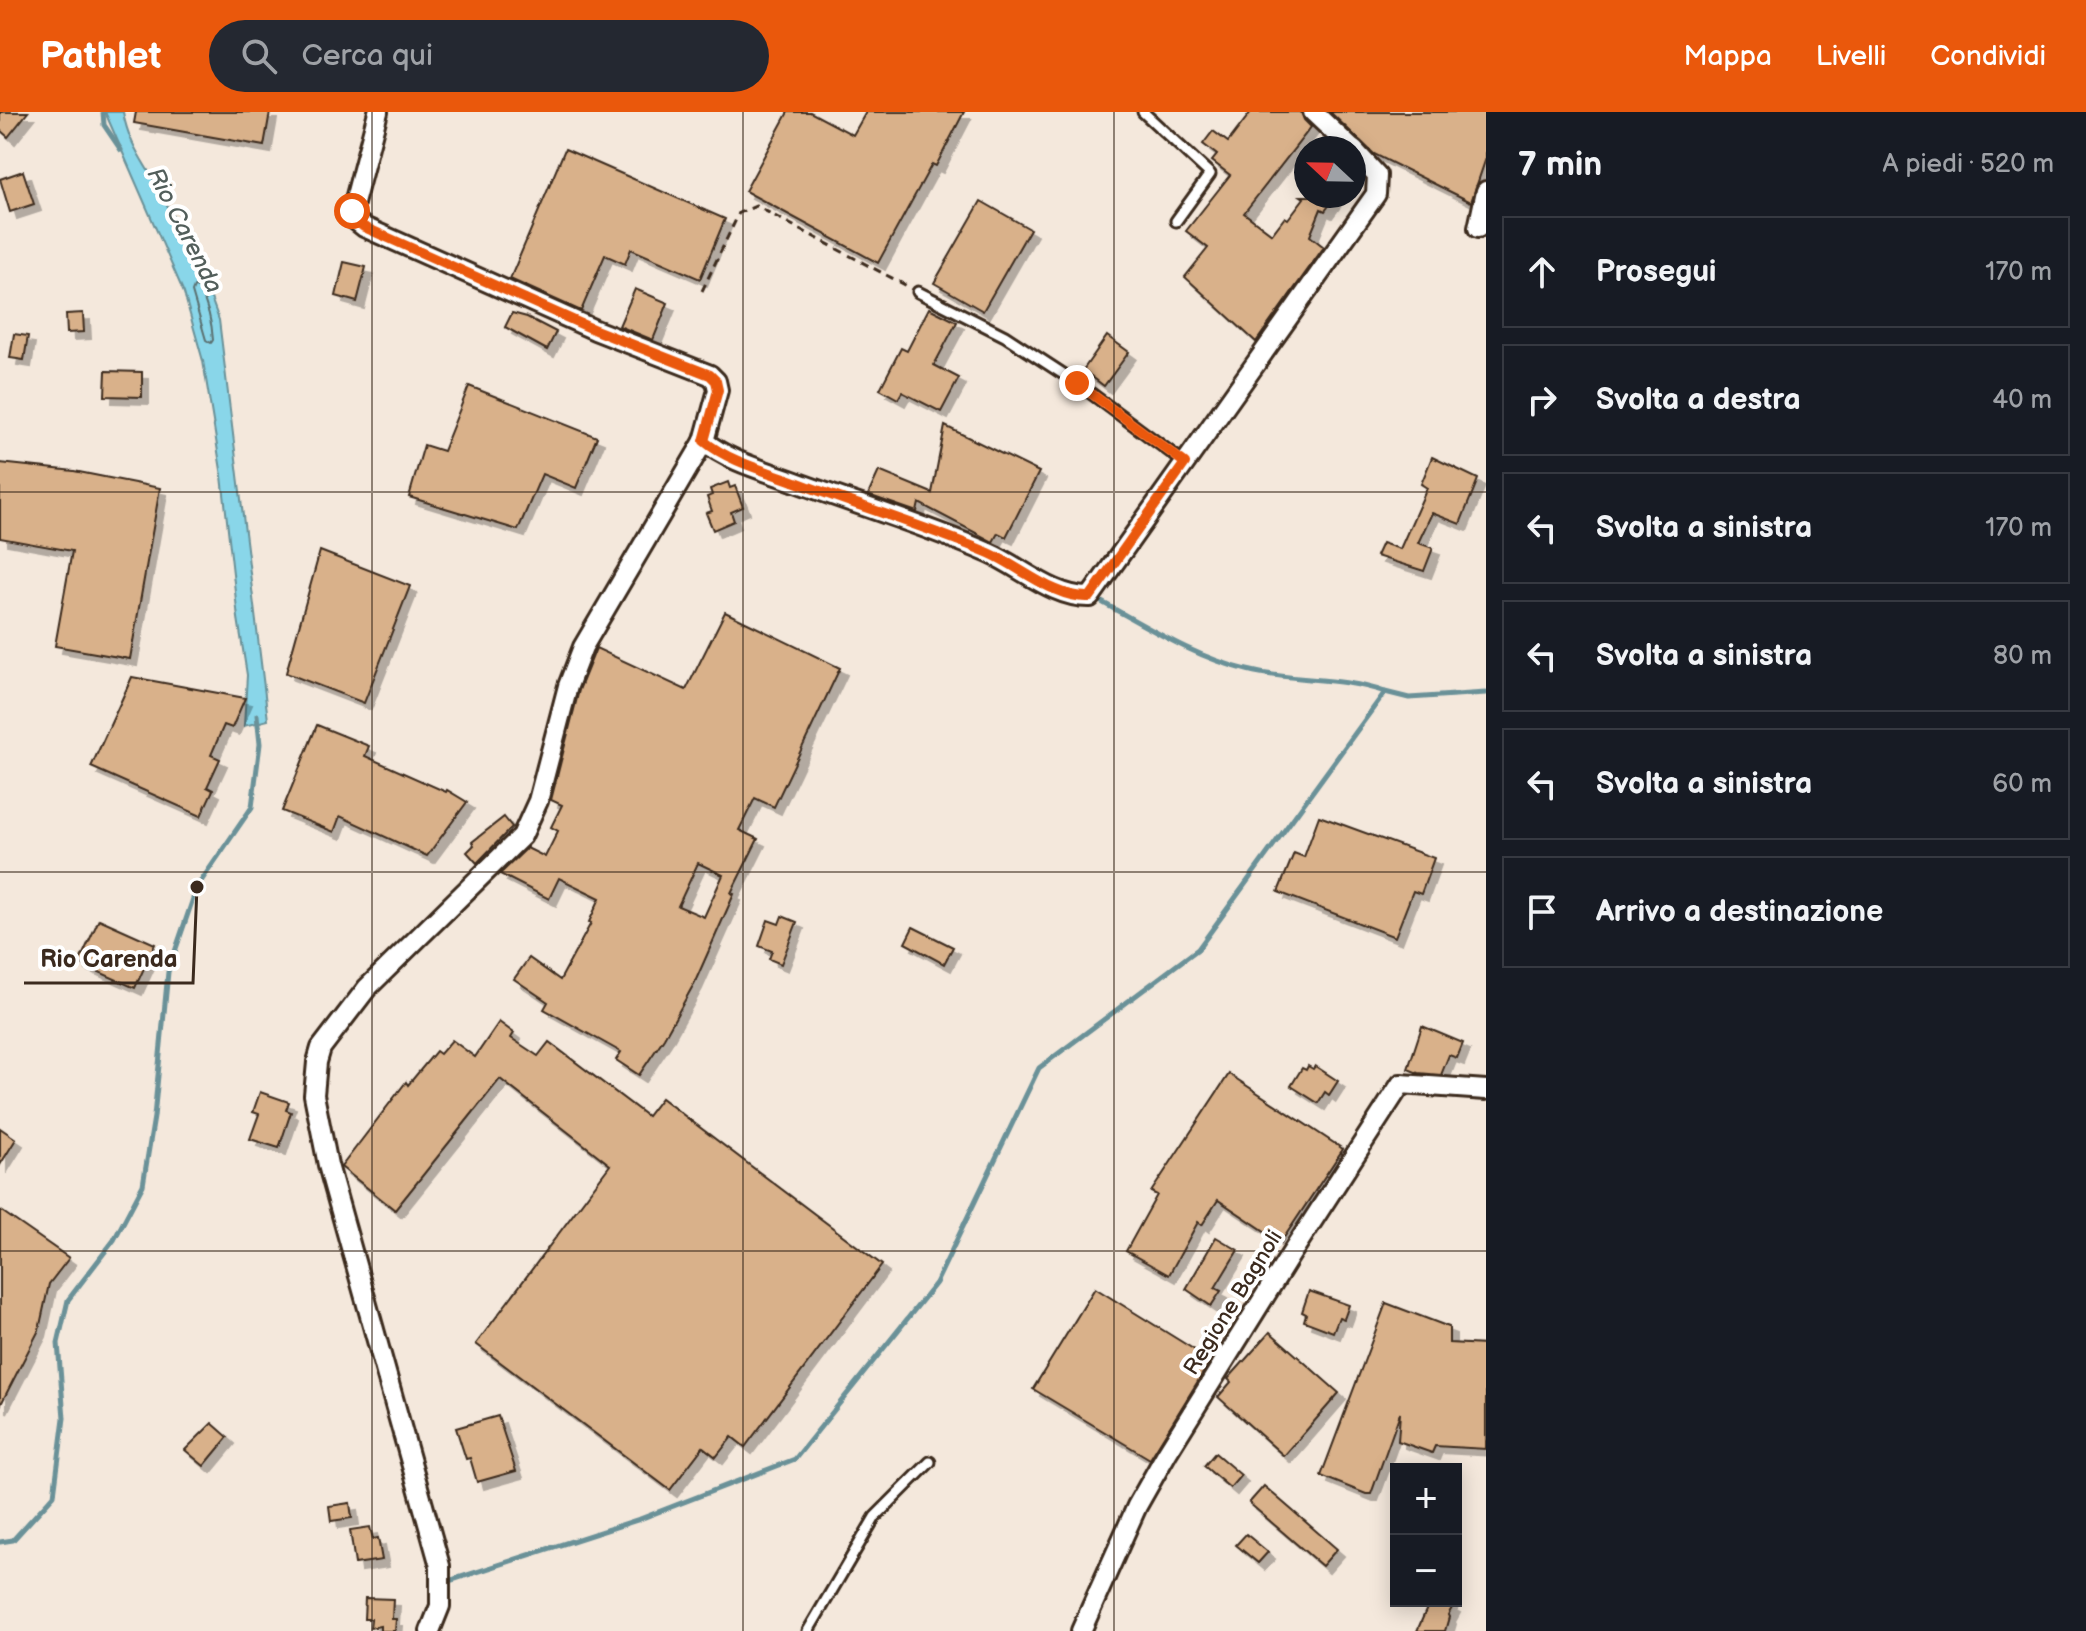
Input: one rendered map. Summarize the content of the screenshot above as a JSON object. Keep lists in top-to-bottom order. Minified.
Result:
{"streets":{"street":["Regione Bagnoli"]},"water":["Rio Carenda"],"places":["Rio Carenda"],"north":"left","page":{"header":"Pathlet","search":"Cerca qui","nav":["Mappa","Livelli","Condividi"],"heading":["7 min","A piedi · 520 m"],"list":[["Prosegui","170 m"],["Svolta a destra","40 m"],["Svolta a sinistra","170 m"],["Svolta a sinistra","80 m"],["Svolta a sinistra","60 m"],"Arrivo a destinazione"],"map_buttons":["+","−"]}}
